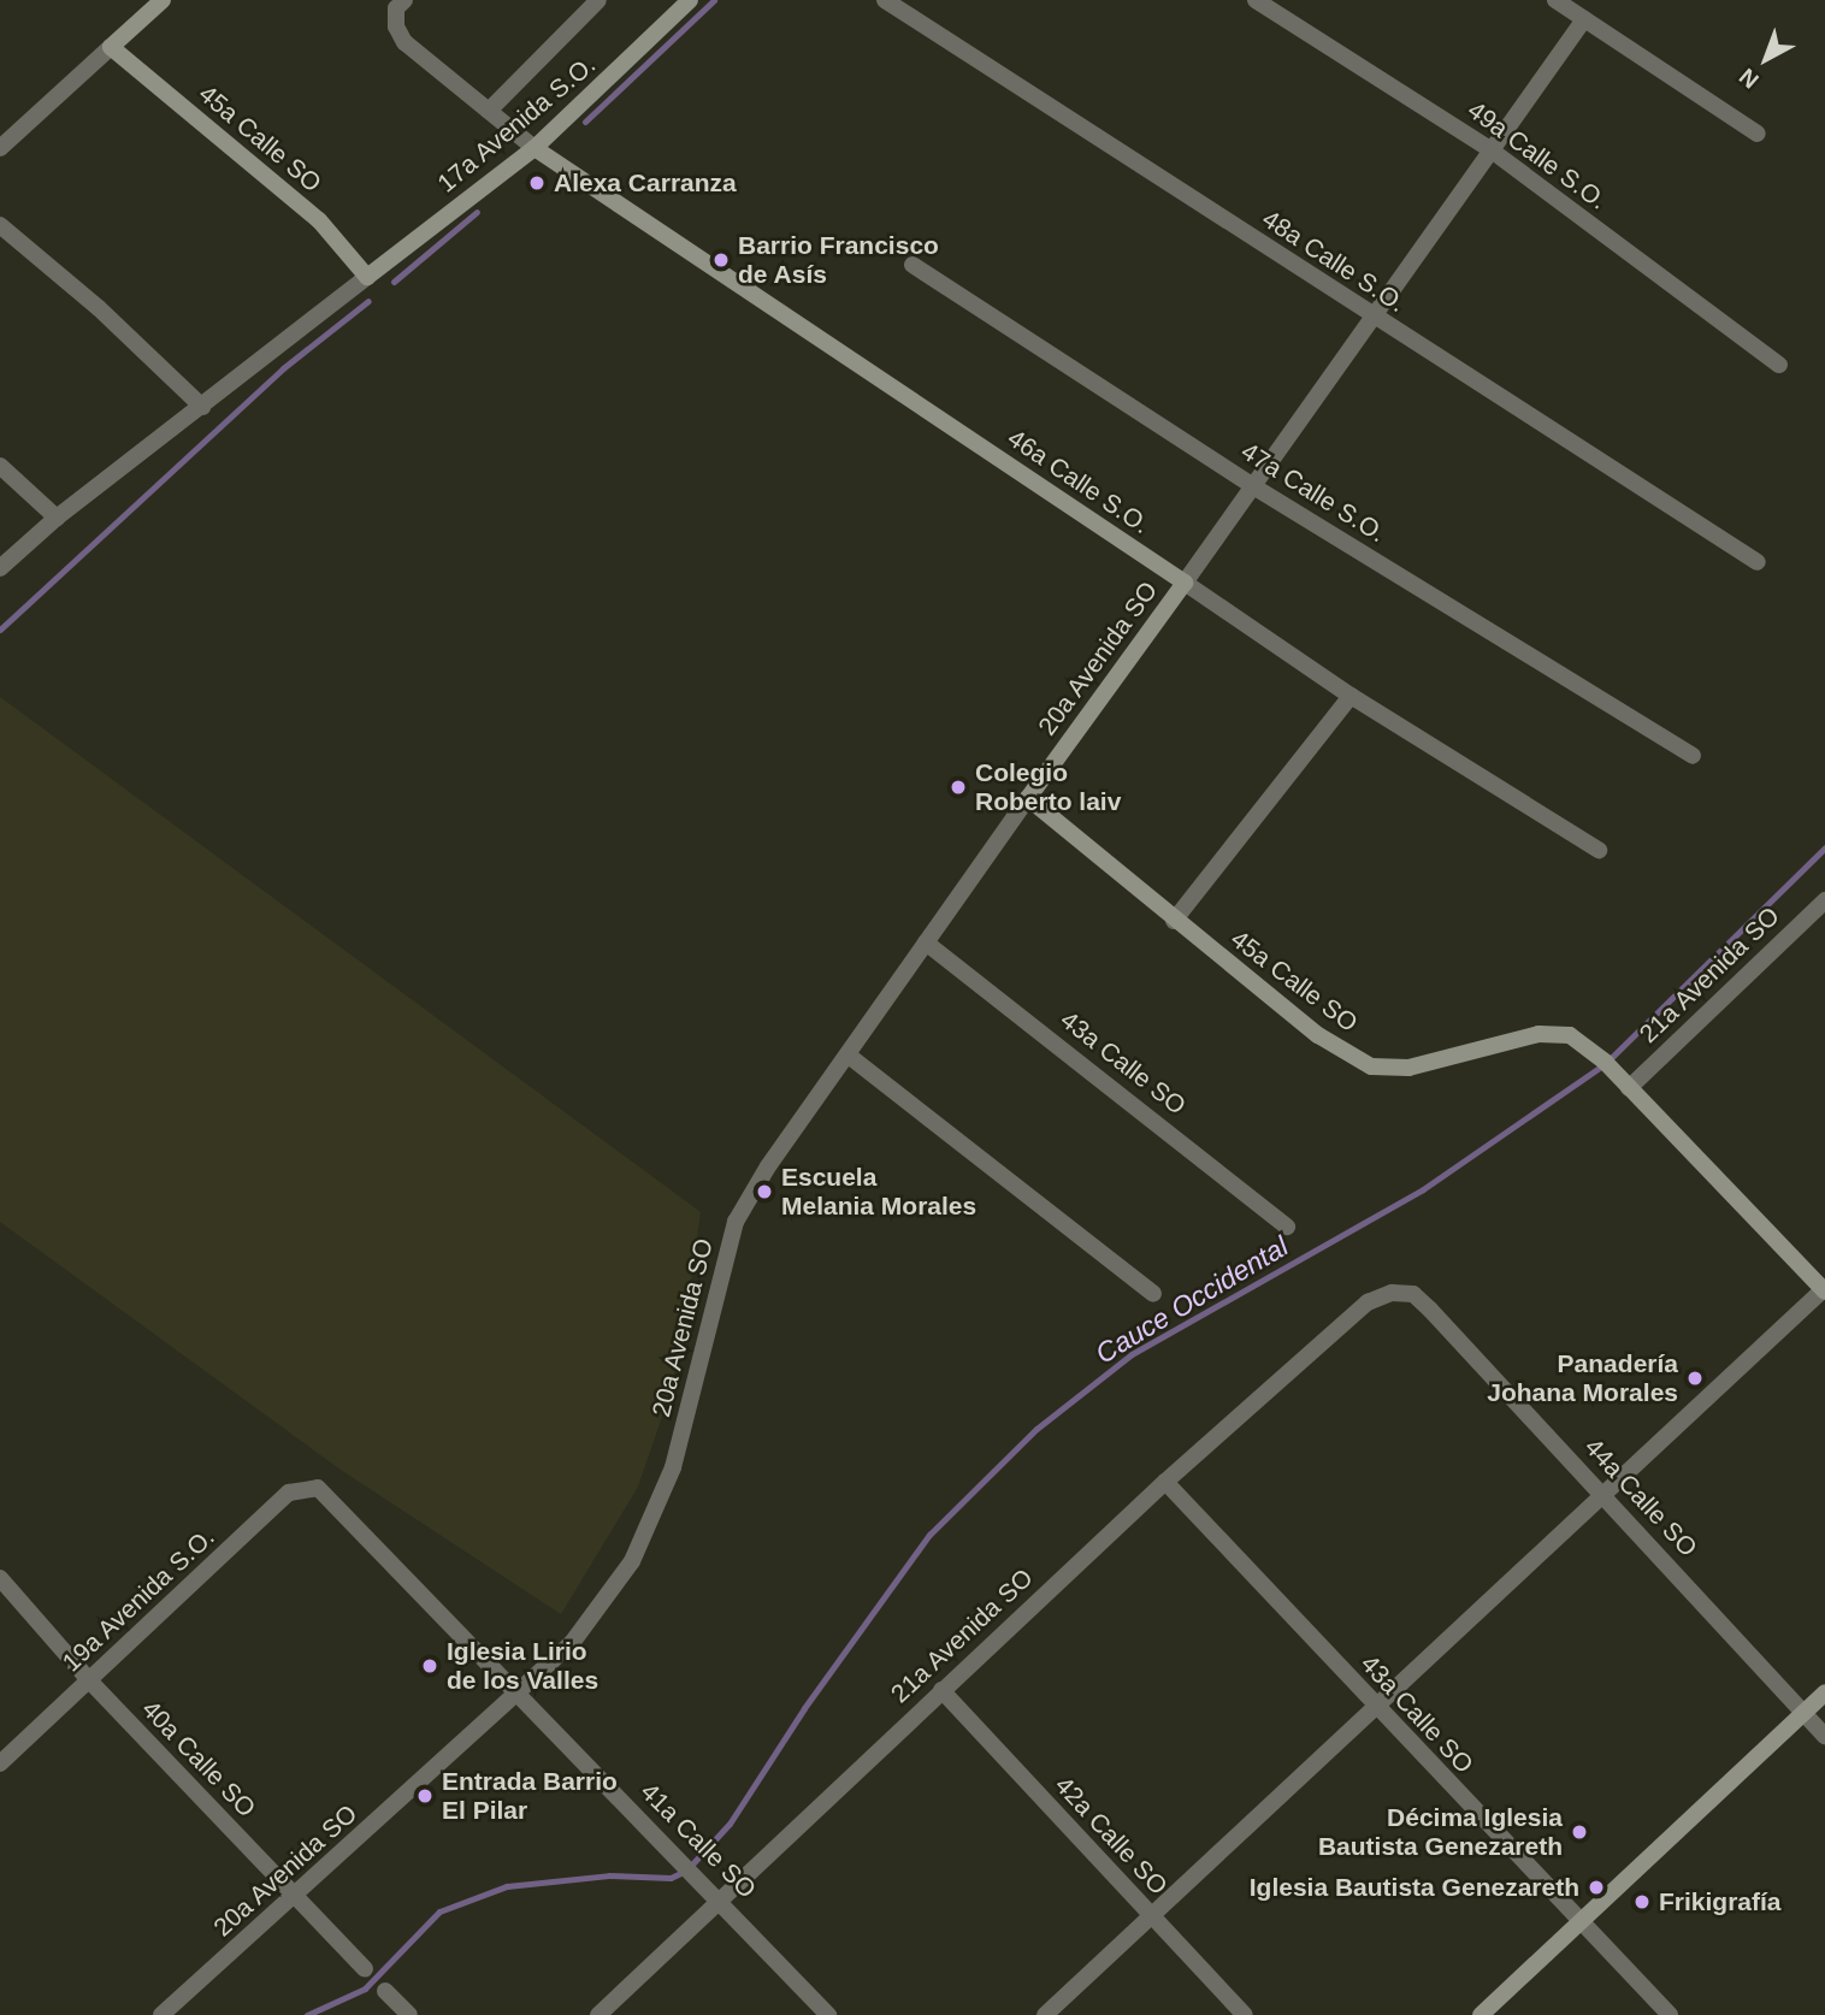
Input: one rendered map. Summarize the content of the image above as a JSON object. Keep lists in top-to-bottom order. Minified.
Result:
{"streets":{"street":["17a Avenida S.O.","45a Calle SO","49a Calle S.O.","48a Calle S.O.","46a Calle S.O.","47a Calle S.O.","20a Avenida SO","21a Avenida SO","43a Calle SO","44a Calle SO","19a Avenida S.O.","40a Calle SO","42a Calle SO","41a Calle SO"]},"crossings":[["17a Avenida S.O.","45a Calle SO"],["17a Avenida S.O.","46a Calle S.O."],["45a Calle SO","20a Avenida SO"],["45a Calle SO","21a Avenida SO"],["46a Calle S.O.","20a Avenida SO"],["20a Avenida SO","43a Calle SO"],["20a Avenida SO","40a Calle SO"],["20a Avenida SO","41a Calle SO"],["21a Avenida SO","43a Calle SO"],["21a Avenida SO","44a Calle SO"],["21a Avenida SO","42a Calle SO"],["21a Avenida SO","41a Calle SO"],["19a Avenida S.O.","40a Calle SO"],["19a Avenida S.O.","41a Calle SO"]],"water":["Cauce Occidental"],"places":["Alexa Carranza","Barrio Francisco de Asís","Colegio Roberto laiv","Escuela Melania Morales","Panadería Johana Morales","Iglesia Lirio de los Valles","Entrada Barrio El Pilar","Décima Iglesia Bautista Genezareth","Iglesia Bautista Genezareth","Frikigrafía"],"north":"bottom left"}
